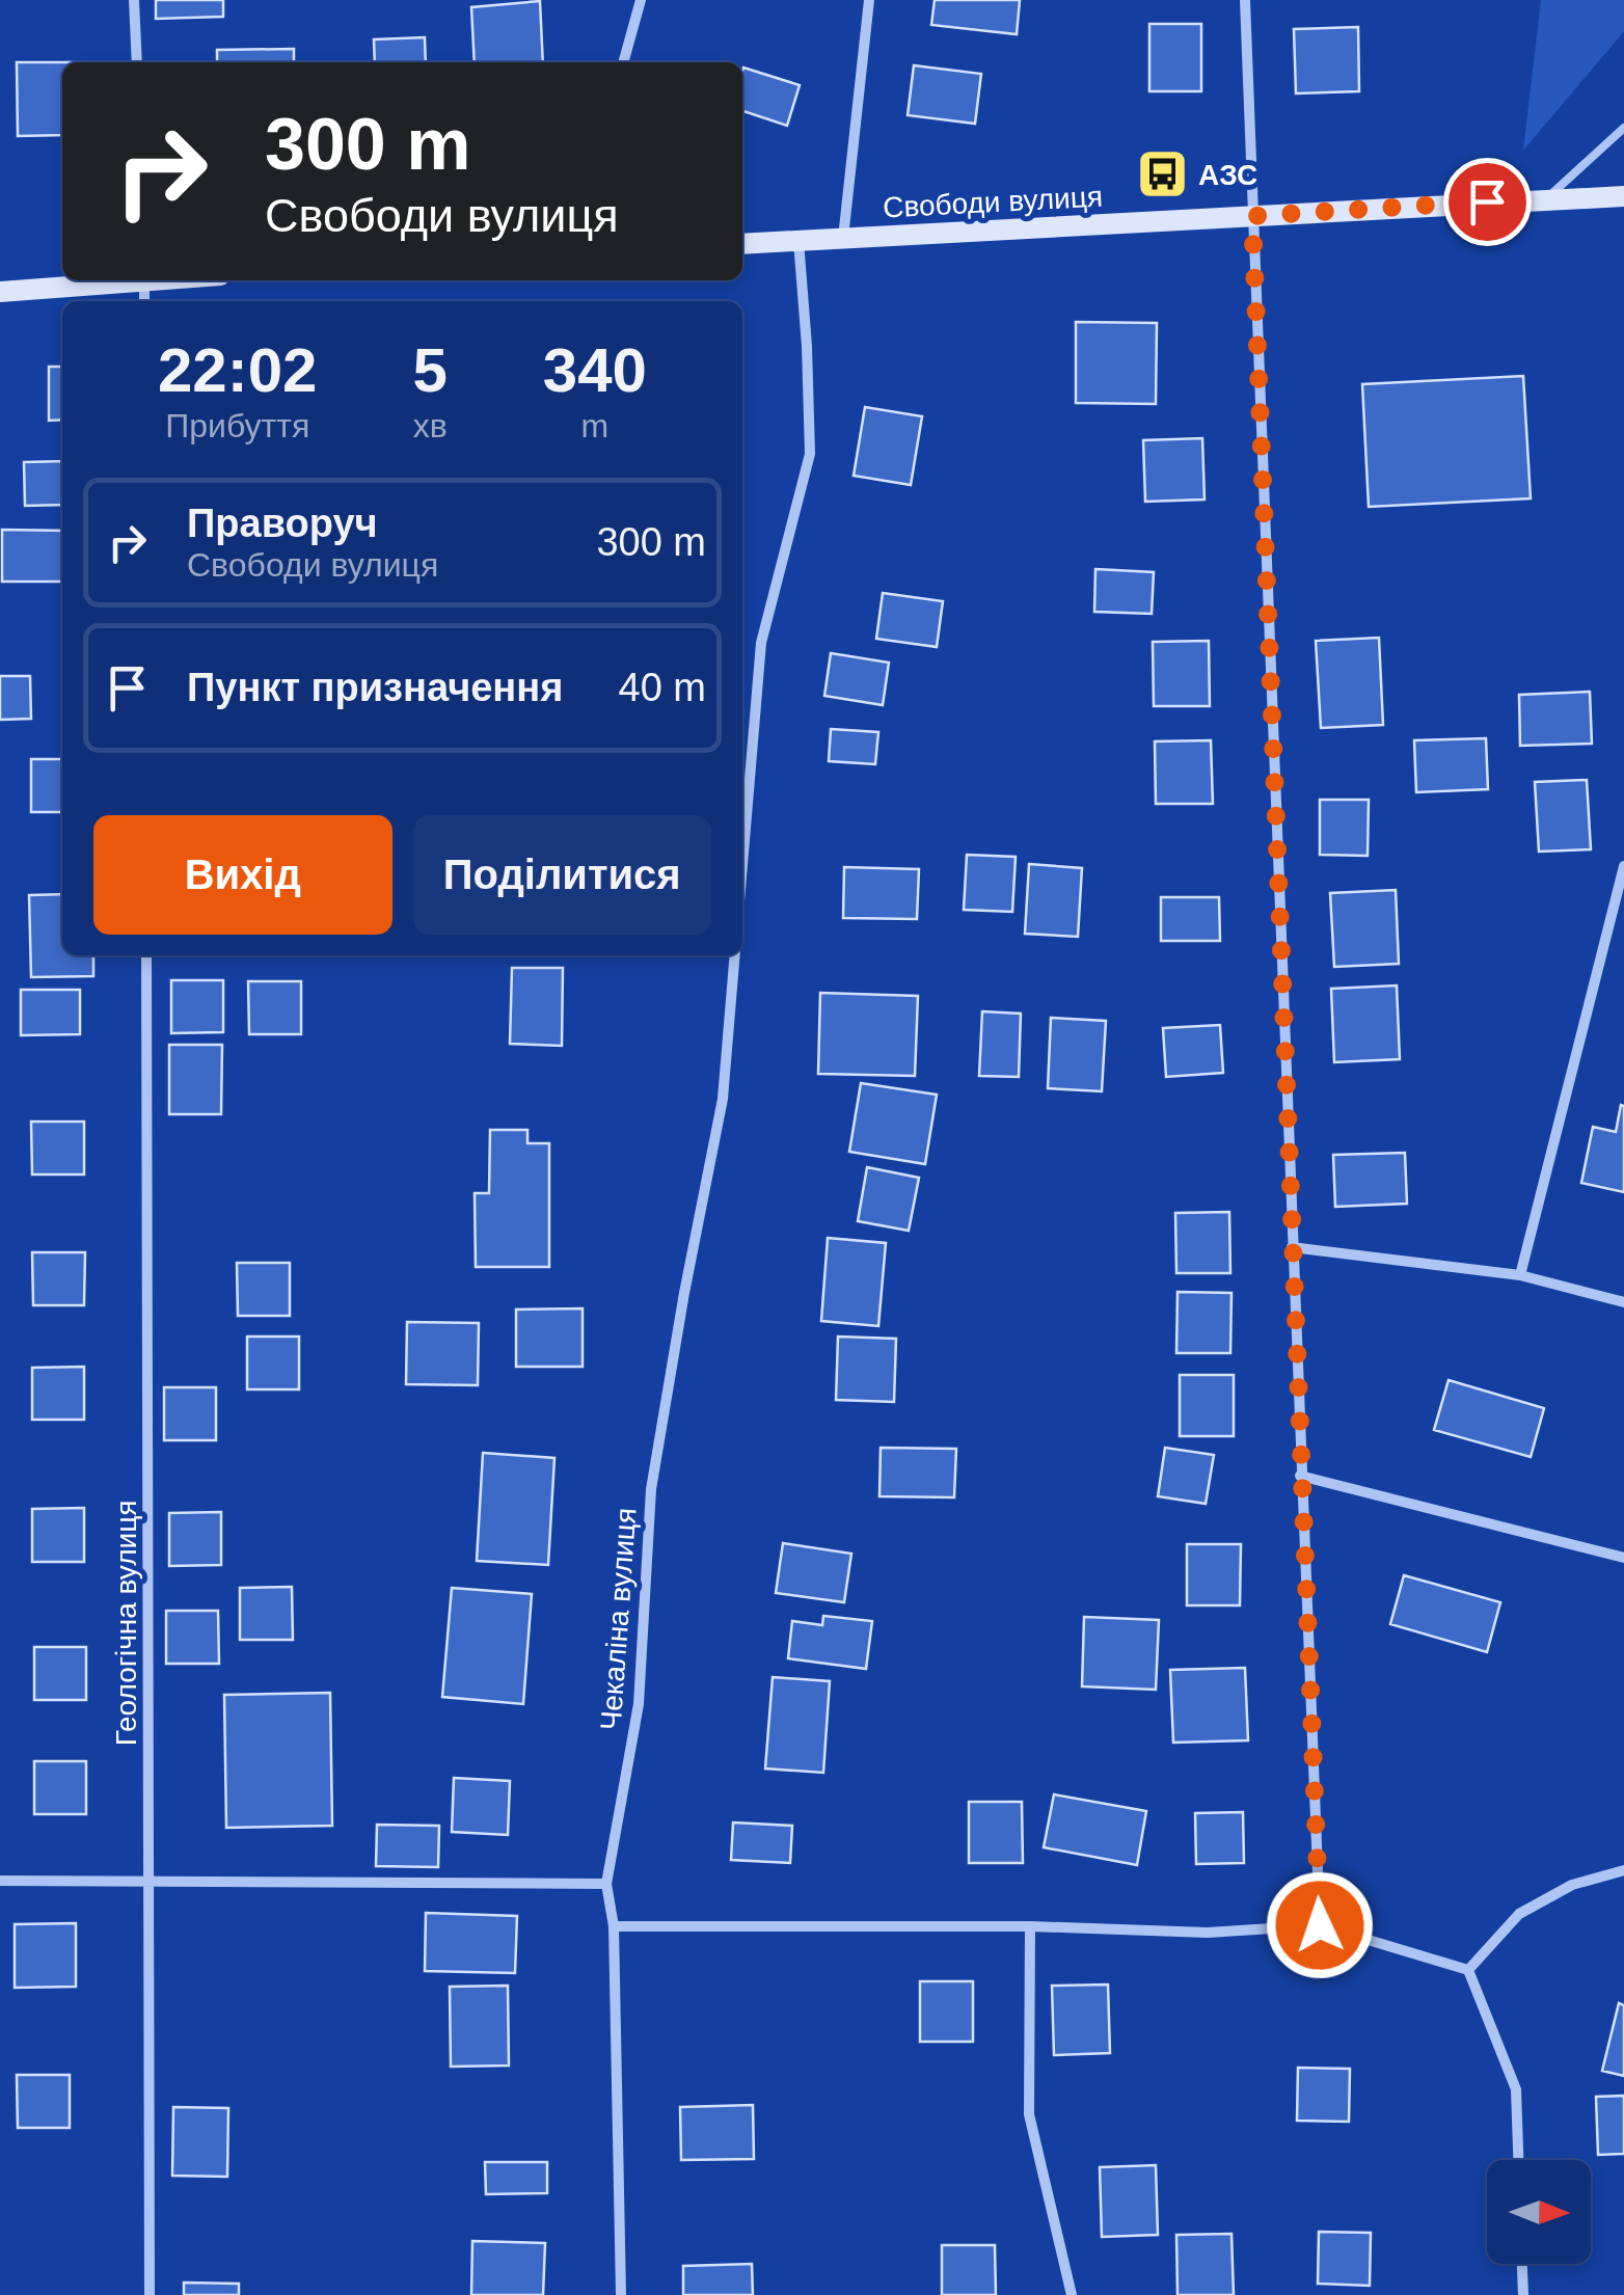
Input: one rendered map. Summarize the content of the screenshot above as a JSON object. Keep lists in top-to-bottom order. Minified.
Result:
{"streets":{"main road":["Свободи вулиця"],"street":["Чекаліна вулиця","Геологічна вулиця"]},"places":{"bus stop":["АЗС"]},"north":"right","page":{"turn":["300 m","Свободи вулиця"],"eta":["22:02","Прибуття","5","хв","340","m"],"list":[{"name":"Праворуч","note":"Свободи вулиця","value":"300 m"},{"name":"Пункт призначення","value":"40 m"}],"buttons":["Вихід","Поділитися"]}}
